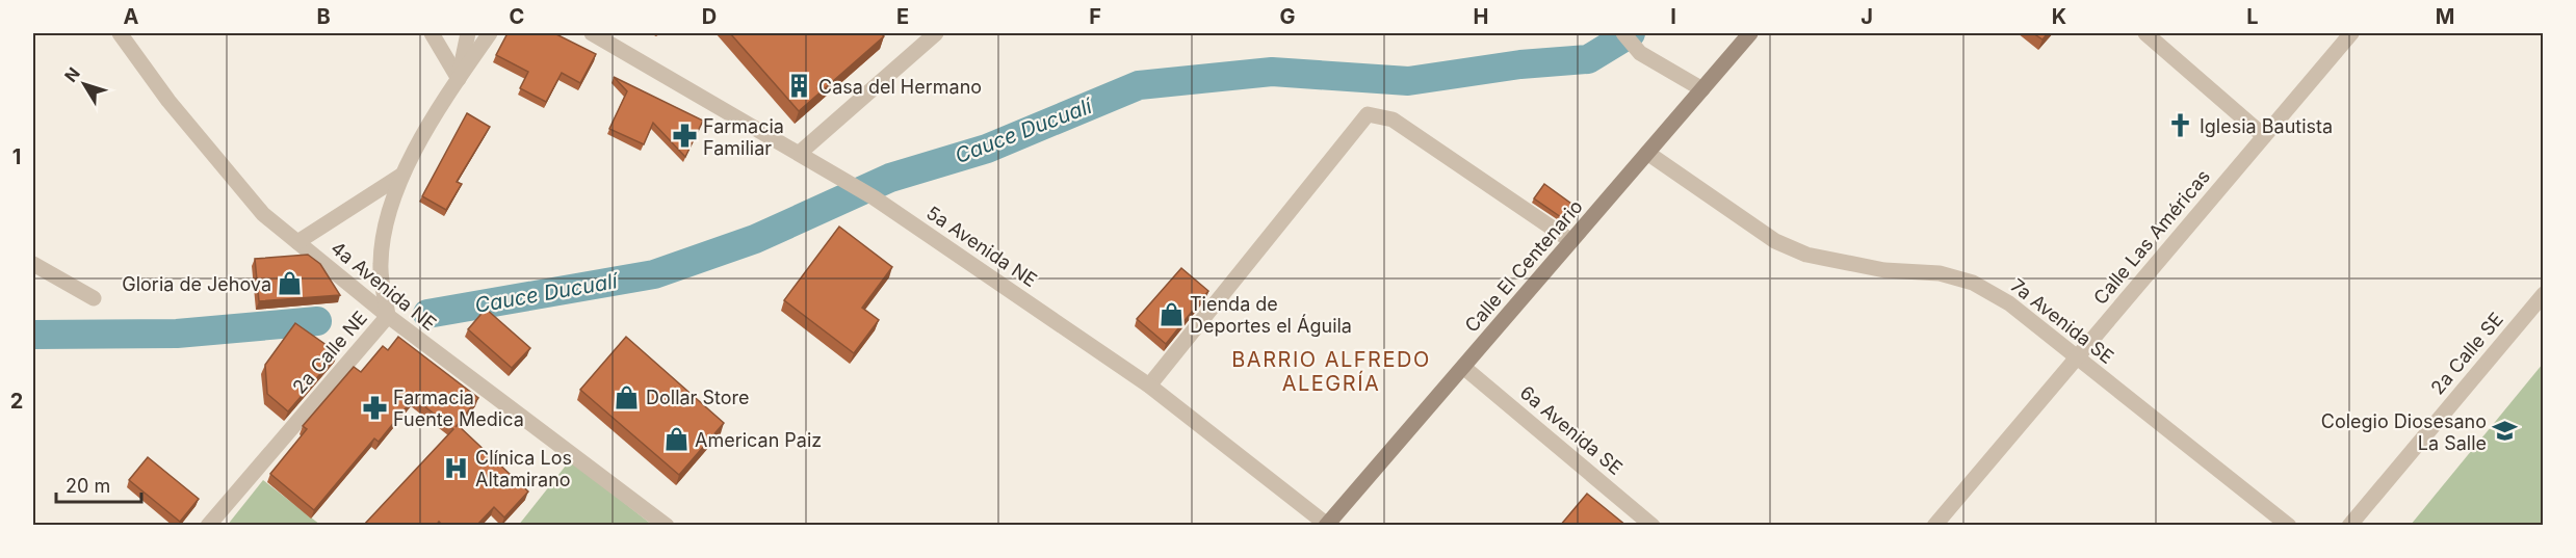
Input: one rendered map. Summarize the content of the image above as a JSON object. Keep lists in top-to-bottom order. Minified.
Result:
{"streets":{"main road":["Calle El Centenario"],"street":["Calle Las Américas","5a Avenida NE","4a Avenida NE","7a Avenida SE","2a Calle NE","2a Calle SE","6a Avenida SE"]},"crossings":[["Calle Las Américas","7a Avenida SE"],["5a Avenida NE","Calle El Centenario"],["Calle El Centenario","7a Avenida SE"],["Calle El Centenario","6a Avenida SE"],["4a Avenida NE","2a Calle NE"]],"districts":["BARRIO ALFREDO ALEGRÍA"],"water":["Cauce Ducualí"],"places":{"building":["Casa del Hermano"],"church":["Iglesia Bautista"],"pharmacy":["Farmacia Familiar","Farmacia Fuente Medica"],"shop":["Gloria de Jehova","Tienda de Deportes el Águila","Dollar Store","American Paiz"],"school or university":["Colegio Diosesano La Salle"],"hospital":["Clínica Los Altamirano"]},"scale_bar":"20 m","north":"top left","grid":{"columns":["A","B","C","D","E","F","G","H","I","J","K","L","M"],"rows":["1","2"]}}
